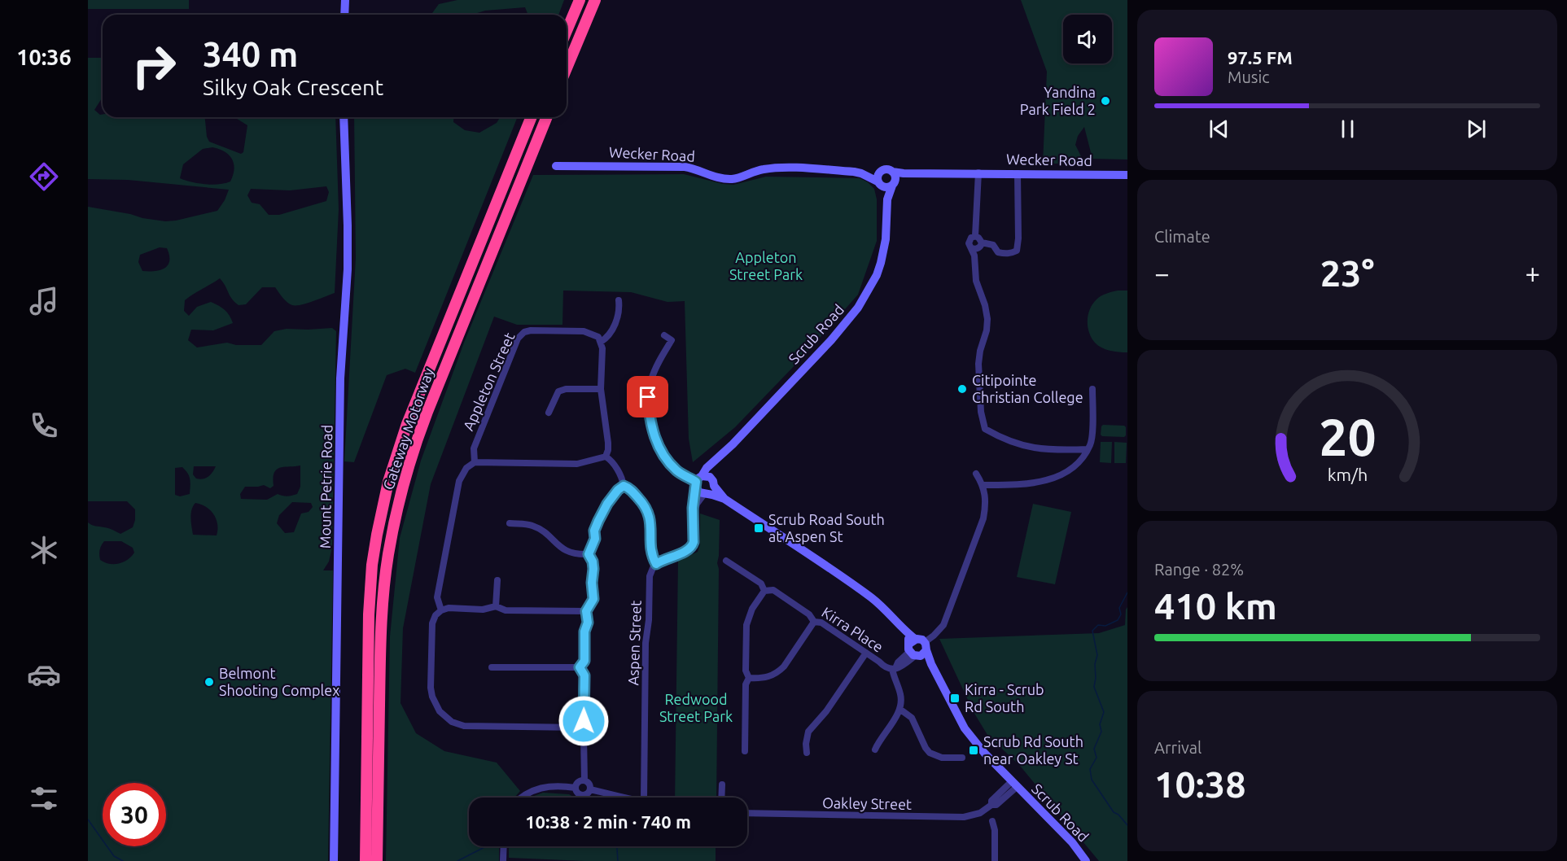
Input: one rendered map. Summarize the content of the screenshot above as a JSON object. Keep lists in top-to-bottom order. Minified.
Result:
{"streets":{"highway":["Gateway Motorway"],"street":["Wecker Road","Scrub Road","Appleton Street","Mount Petrie Road","Kirra Place","Aspen Street","Oakley Street"]},"crossings":[["Wecker Road","Scrub Road"],["Scrub Road","Oakley Street"]],"parks":["Appleton Street Park","Redwood Street Park"],"places":{"other":["Yandina Park Field 2","Citipointe Christian College","Belmont Shooting Complex"],"transit":["Scrub Road South at Aspen St","Kirra - Scrub Rd South","Scrub Rd South near Oakley St"]},"page":{"tabs":"10:36","turn":["340 m","Silky Oak Crescent"],"song":["97.5 FM","Music"],"tile":["Climate",["Range · 82%","410 km"],["Arrival","10:38"]],"heat":["−","23°","+"],"limit":"30","trip":"10:38 · 2 min · 740 m","gauge":["20","km/h"]}}
